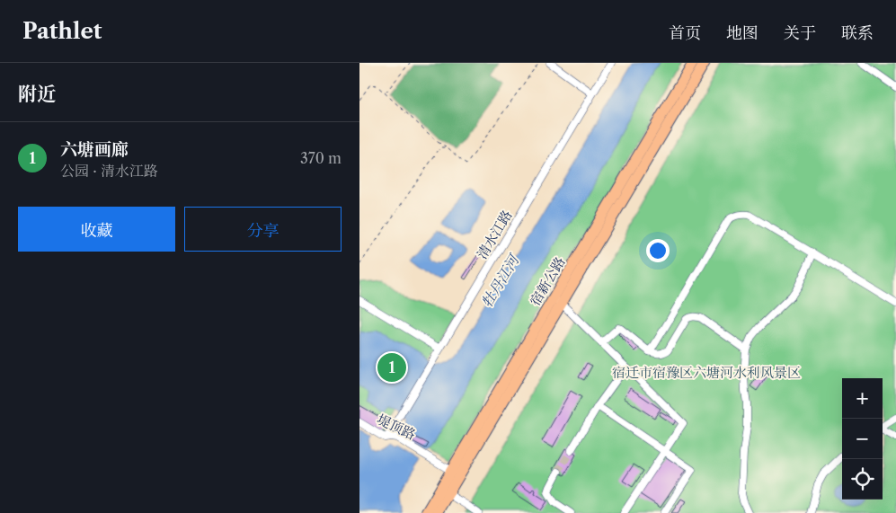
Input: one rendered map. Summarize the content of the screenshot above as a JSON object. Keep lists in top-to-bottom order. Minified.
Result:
{"streets":{"highway":["宿新公路"],"street":["清水江路","堤顶路"]},"crossings":[["清水江路","堤顶路"]],"water":["牡丹江河"],"parks":["宿迁市宿豫区六塘河水利风景区"],"page":{"header":"Pathlet","nav":["首页","地图","关于","联系"],"heading":"附近","list":[{"mark":"1","name":"六塘画廊","note":"公园 · 清水江路","value":"370 m"}],"buttons":["收藏","分享"],"pins":"1","map_buttons":["+","−"]}}
